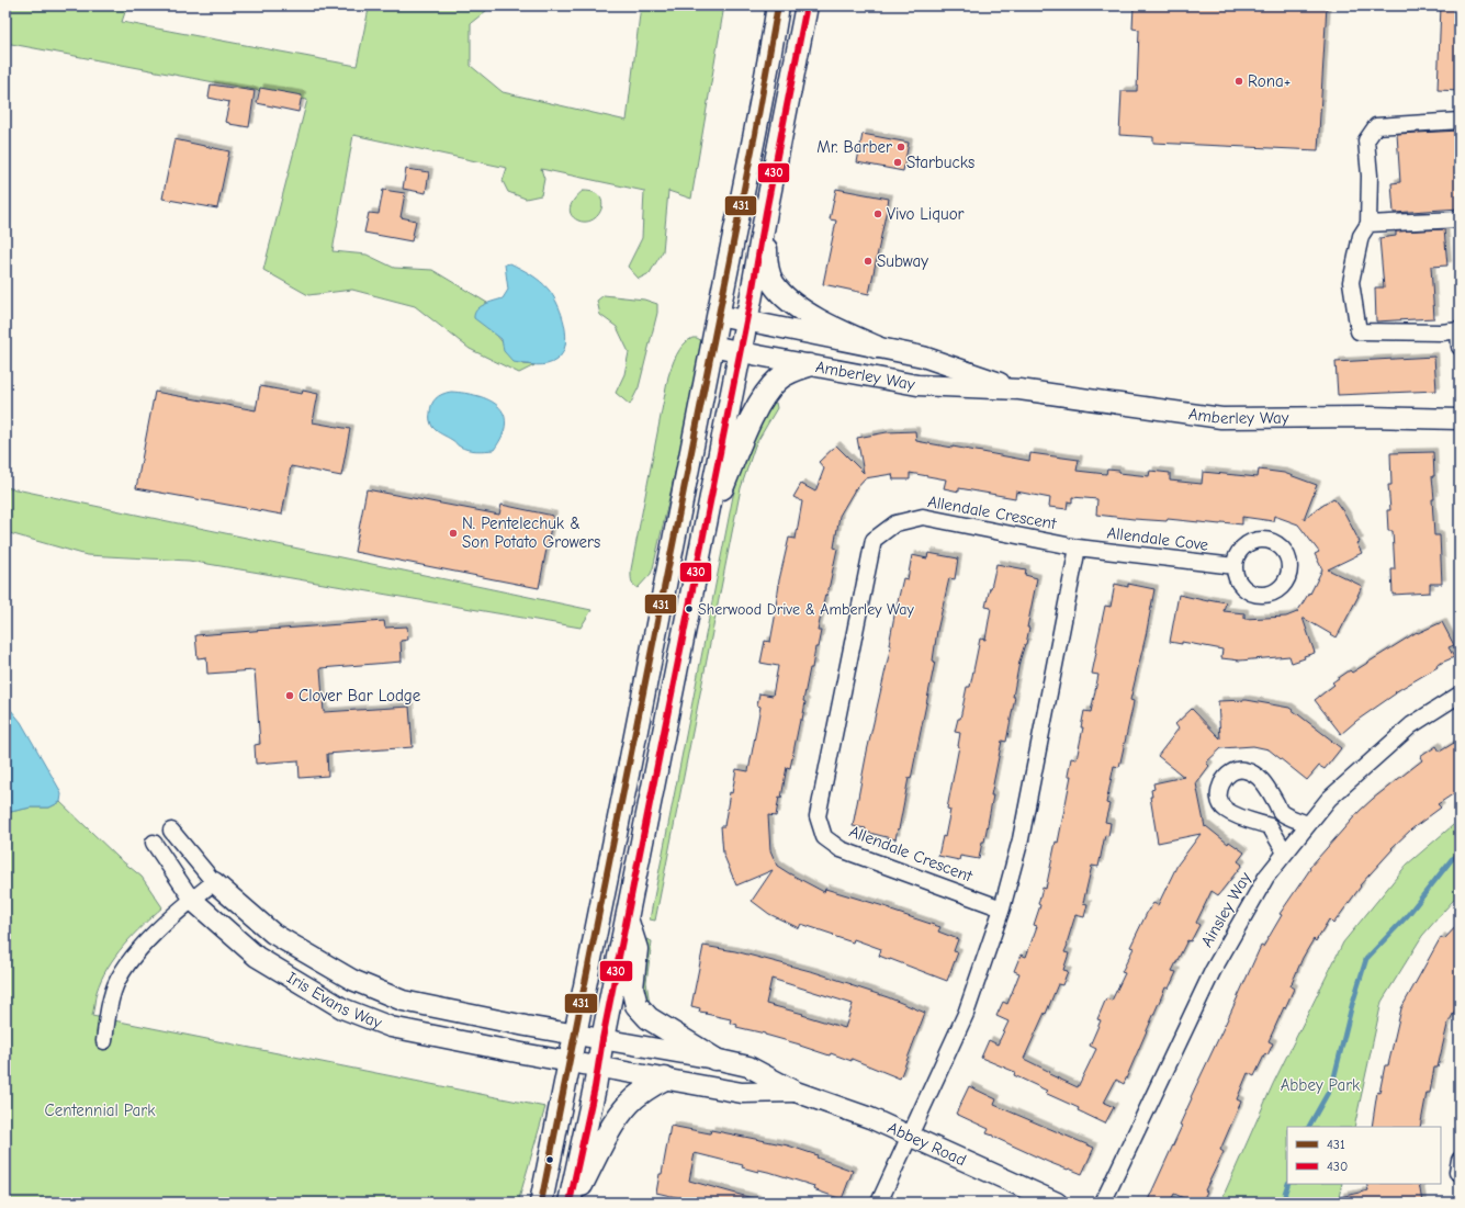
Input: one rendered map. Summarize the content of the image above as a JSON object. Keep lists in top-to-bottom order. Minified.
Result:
{"streets":{"street":["Amberley Way","Allendale Crescent","Allendale Cove","Ainsley Way","Iris Evans Way","Abbey Road"]},"crossings":[["Allendale Crescent","Allendale Cove"],["Iris Evans Way","Abbey Road"]],"parks":["Abbey Park","Centennial Park"],"places":["Rona+","Mr. Barber","Starbucks","Vivo Liquor","Subway","N. Pentelechuk & Son Potato Growers","Sherwood Drive & Amberley Way","Clover Bar Lodge"],"lines":["transit line 431","transit line 430"],"legend":["431","430"]}
